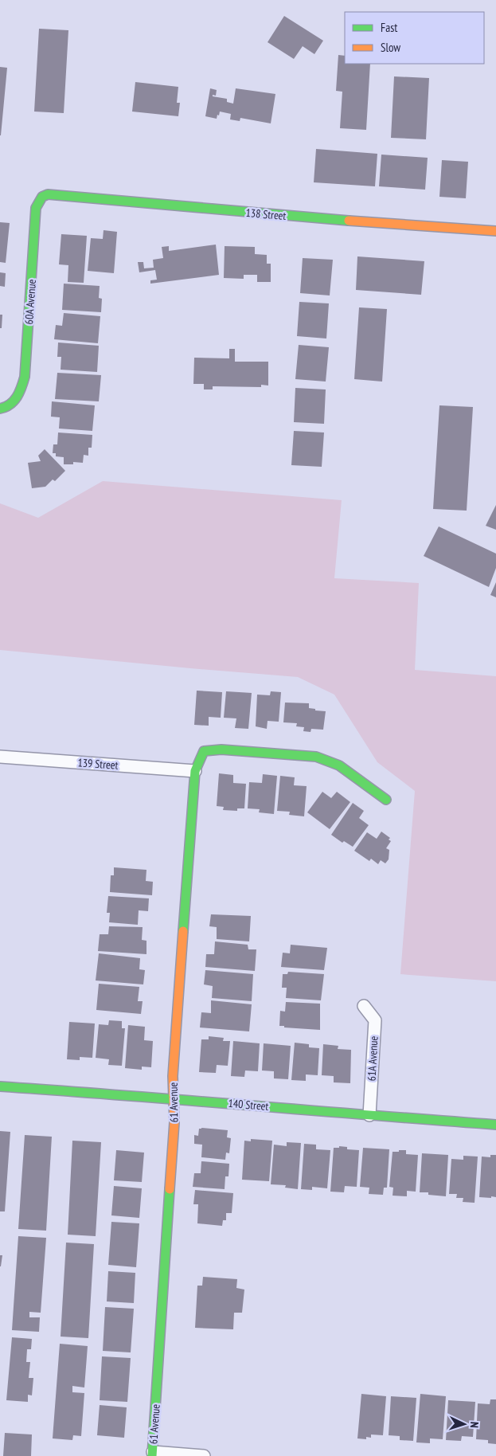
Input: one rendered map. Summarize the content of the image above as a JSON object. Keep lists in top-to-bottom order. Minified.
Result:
{"streets":{"street":["138 Street","60A Avenue","139 Street","61A Avenue","61 Avenue","140 Street"]},"crossings":[["138 Street","60A Avenue"],["139 Street","61 Avenue"],["61A Avenue","140 Street"],["61 Avenue","140 Street"]],"legend":["Fast","Slow"],"north":"right"}
